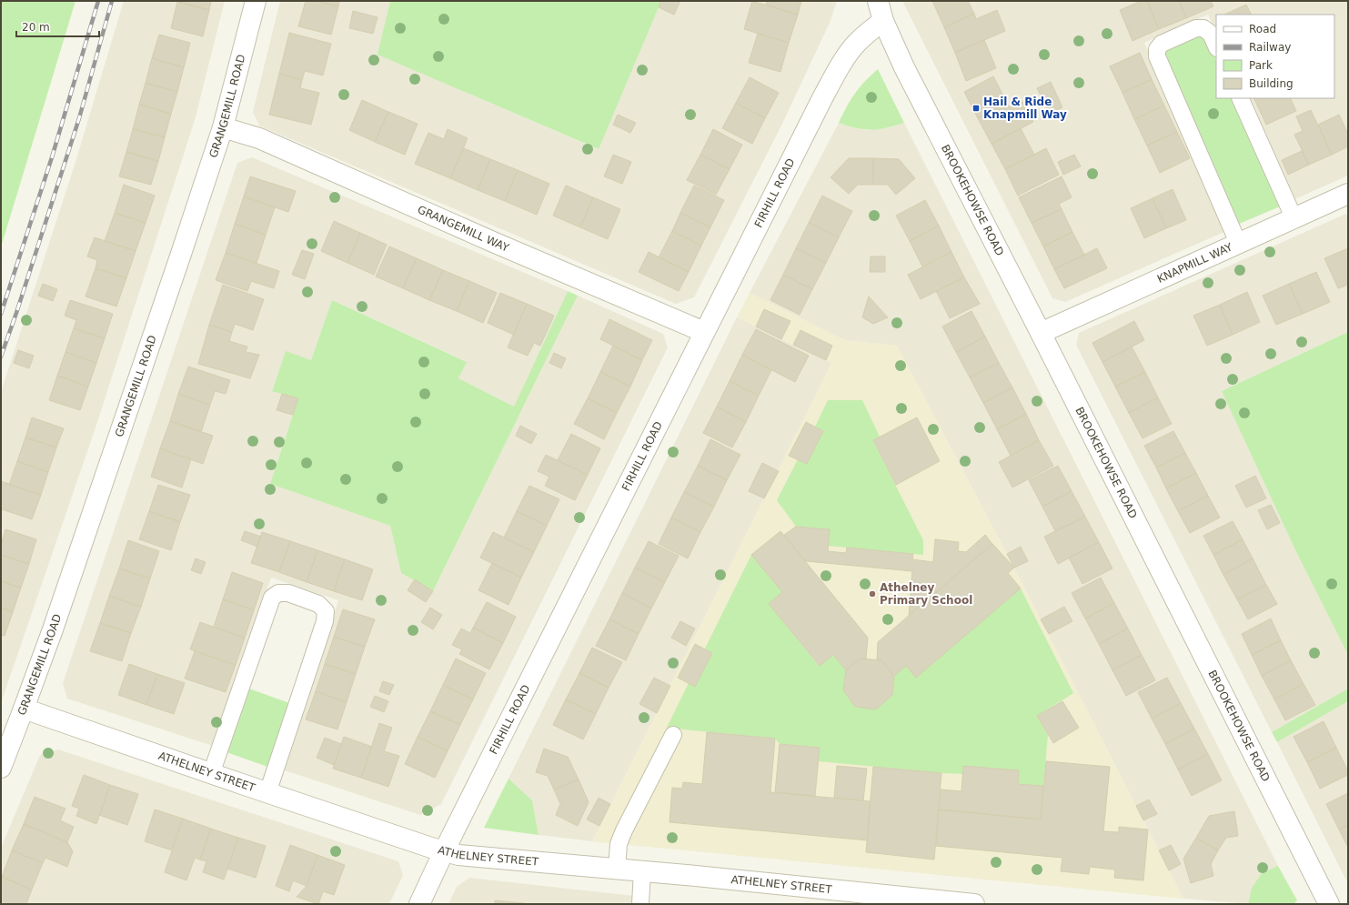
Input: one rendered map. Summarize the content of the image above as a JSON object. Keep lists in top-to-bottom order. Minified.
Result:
{"streets":{"street":["GRANGEMILL ROAD","FIRHILL ROAD","BROOKEHOWSE ROAD","GRANGEMILL WAY","KNAPMILL WAY","ATHELNEY STREET"]},"crossings":[["GRANGEMILL ROAD","GRANGEMILL WAY"],["GRANGEMILL ROAD","ATHELNEY STREET"],["FIRHILL ROAD","BROOKEHOWSE ROAD"],["FIRHILL ROAD","GRANGEMILL WAY"],["FIRHILL ROAD","ATHELNEY STREET"],["BROOKEHOWSE ROAD","KNAPMILL WAY"]],"places":{"transit":["Hail & Ride Knapmill Way"],"other":["Athelney Primary School"]},"legend":["Road","Railway","Park","Building"],"scale_bar":"20 m"}
